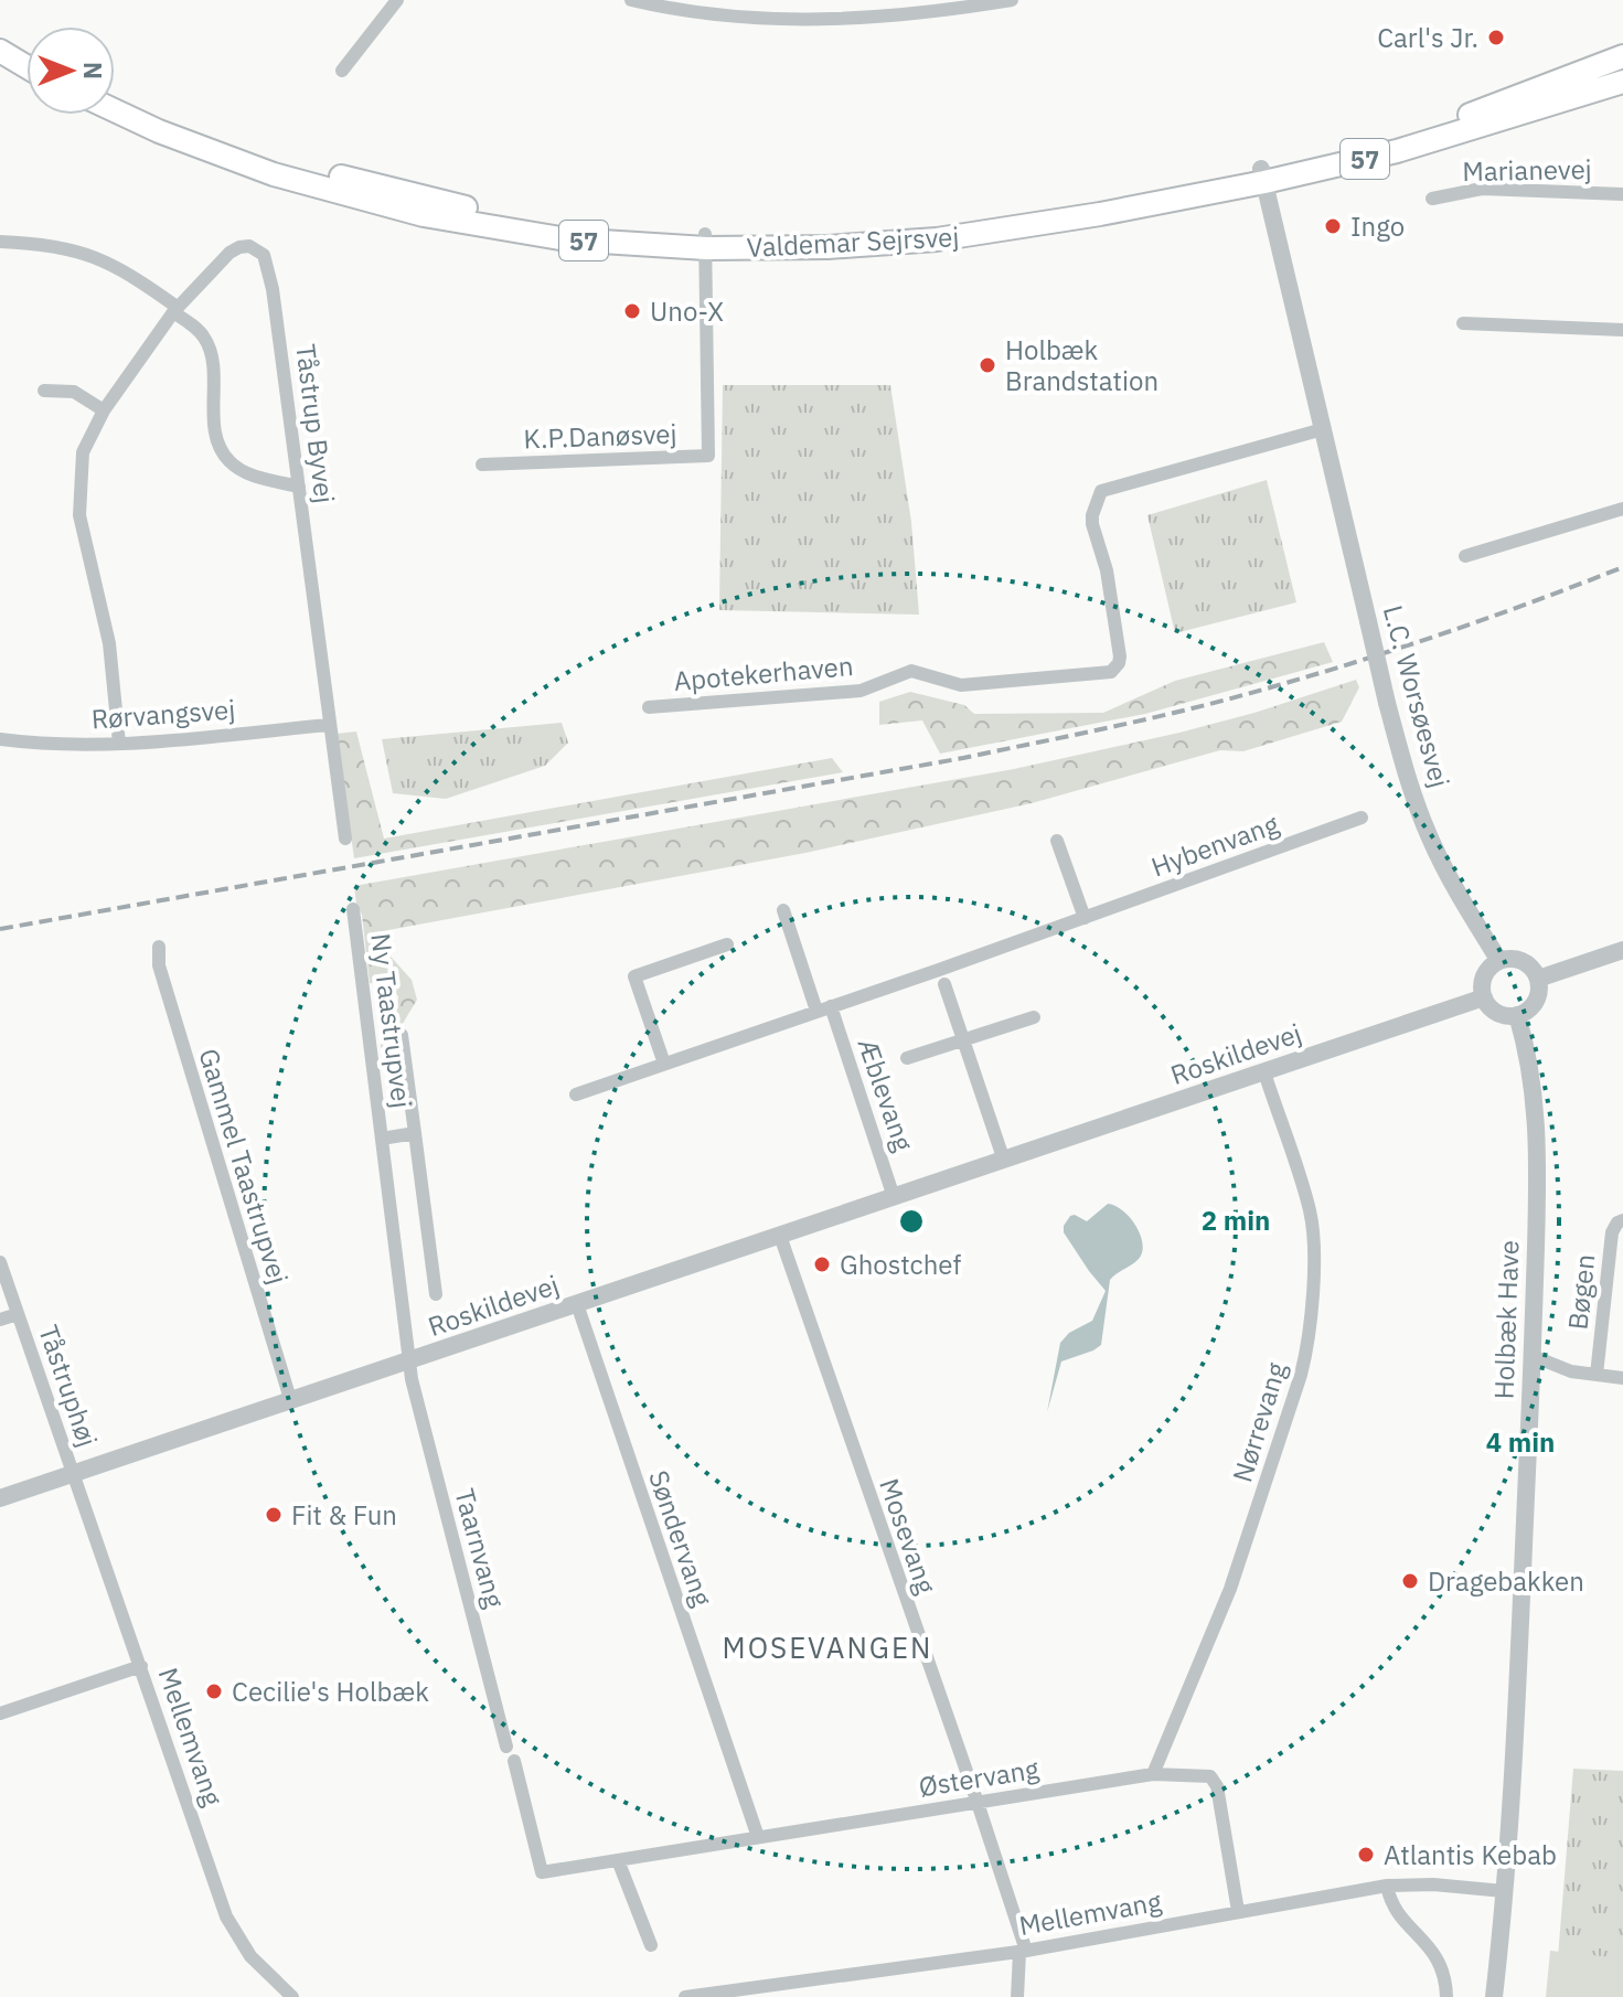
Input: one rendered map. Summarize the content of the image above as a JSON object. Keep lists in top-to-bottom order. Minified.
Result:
{"streets":{"main road":["57","Valdemar Sejrsvej"],"street":["Marianevej","Tåstrup Byvej","K.P.Danøsvej","Apotekerhaven","L.C. Worsøesvej","Rørvangsvej","Hybenvang","Ny Taastrupvej","Roskildevej","Æblevang","Gammel Taastrupvej","Bøgen","Holbæk Have","Tåstruphøj","Nørrevang","Mosevang","Søndervang","Taarnvang","Mellemvang","Østervang"]},"crossings":[["Valdemar Sejrsvej","K.P.Danøsvej"],["Valdemar Sejrsvej","L.C. Worsøesvej"],["Tåstrup Byvej","Rørvangsvej"],["Apotekerhaven","L.C. Worsøesvej"],["L.C. Worsøesvej","Roskildevej"],["L.C. Worsøesvej","Holbæk Have"],["Hybenvang","Æblevang"],["Ny Taastrupvej","Roskildevej"],["Ny Taastrupvej","Taarnvang"],["Roskildevej","Æblevang"],["Roskildevej","Gammel Taastrupvej"],["Roskildevej","Holbæk Have"],["Roskildevej","Tåstruphøj"],["Roskildevej","Nørrevang"],["Roskildevej","Mosevang"],["Roskildevej","Søndervang"],["Roskildevej","Taarnvang"],["Roskildevej","Mellemvang"],["Bøgen","Holbæk Have"],["Holbæk Have","Mellemvang"],["Tåstruphøj","Mellemvang"],["Nørrevang","Østervang"],["Mosevang","Mellemvang"],["Mosevang","Østervang"],["Søndervang","Østervang"],["Mellemvang","Østervang"]],"districts":["MOSEVANGEN"],"places":["Carl's Jr.","Ingo","Uno-X","Holbæk Brandstation","Ghostchef","Fit & Fun","Dragebakken","Cecilie's Holbæk","Atlantis Kebab"],"north":"right","rings":["2 min","4 min"]}
